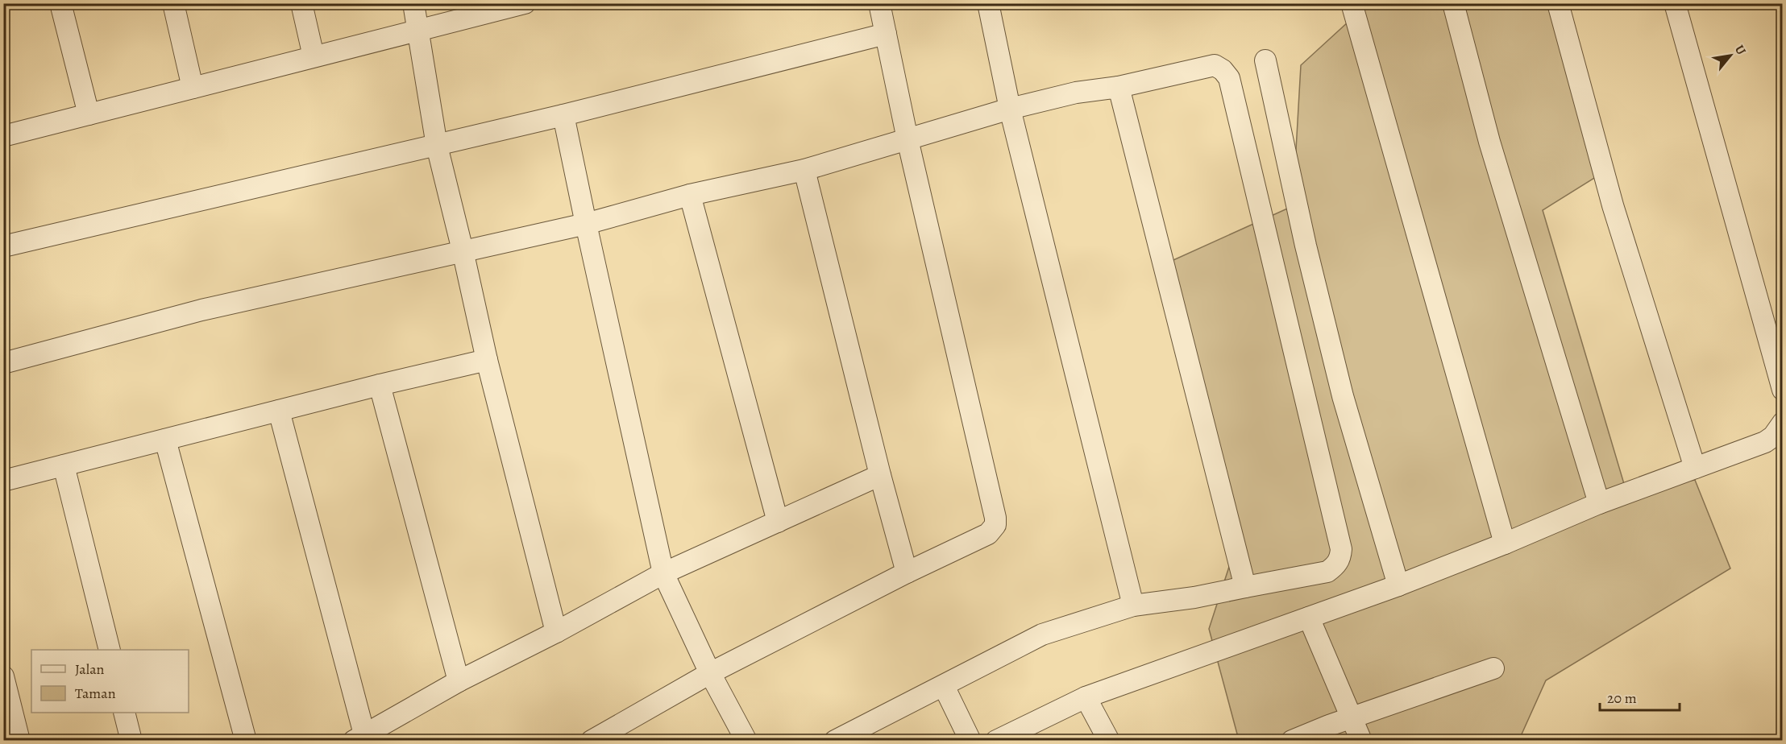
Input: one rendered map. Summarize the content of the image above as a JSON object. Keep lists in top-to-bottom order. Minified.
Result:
{"legend":["Jalan","Taman"],"scale_bar":"20 m","north":"top right"}
